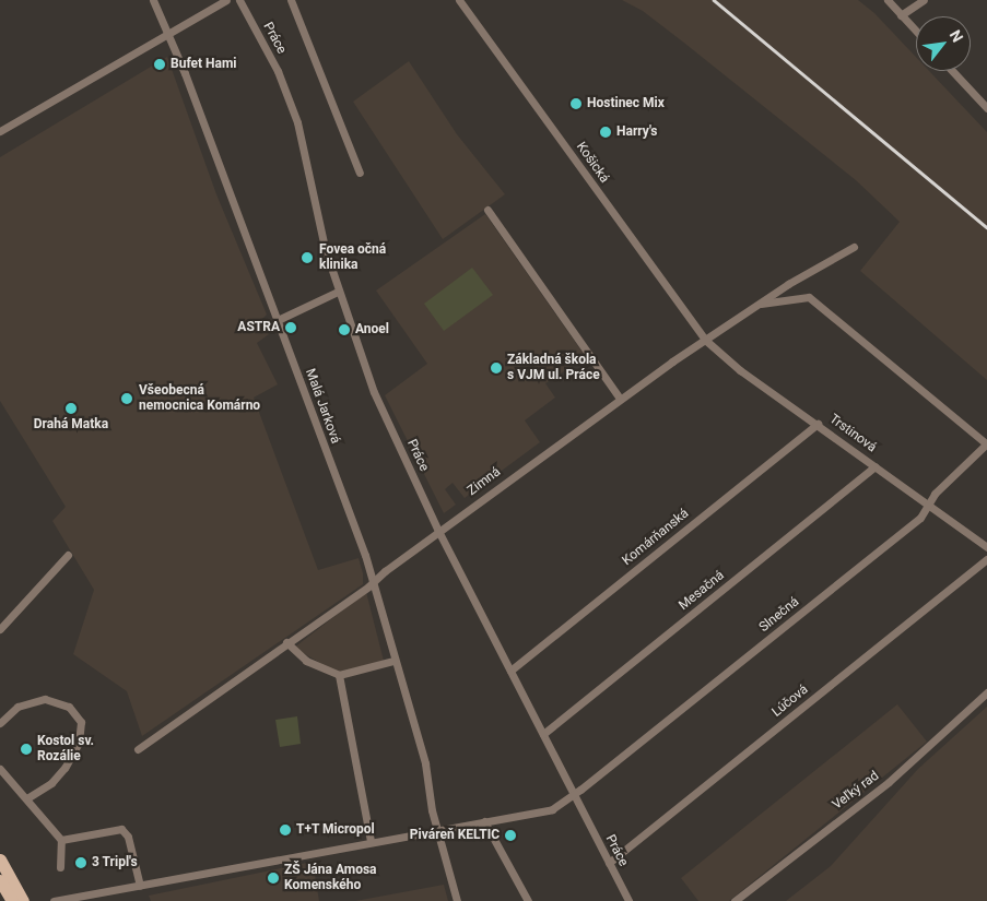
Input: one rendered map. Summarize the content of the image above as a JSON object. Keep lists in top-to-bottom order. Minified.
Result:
{"streets":{"street":["Práce","Košická","Malá Jarková","Trstinová","Zimná","Komárňanská","Mesačná","Slnečná","Lúčová","Veľký rad"]},"crossings":[["Práce","Zimná"],["Práce","Komárňanská"],["Práce","Mesačná"],["Práce","Slnečná"],["Práce","Lúčová"],["Košická","Trstinová"],["Košická","Zimná"],["Malá Jarková","Zimná"],["Malá Jarková","Slnečná"],["Trstinová","Zimná"],["Trstinová","Komárňanská"],["Trstinová","Mesačná"],["Trstinová","Slnečná"]],"places":["Bufet Hami","Hostinec Mix","Harry's","Fovea očná klinika","ASTRA","Anoel","Základná škola s VJM ul. Práce","Všeobecná nemocnica Komárno","Drahá Matka","Kostol sv. Rozálie","T+T Micropol","Piváreň KELTIC","3 Tripl's","ZŠ Jána Amosa Komenského"],"north":"top right"}
